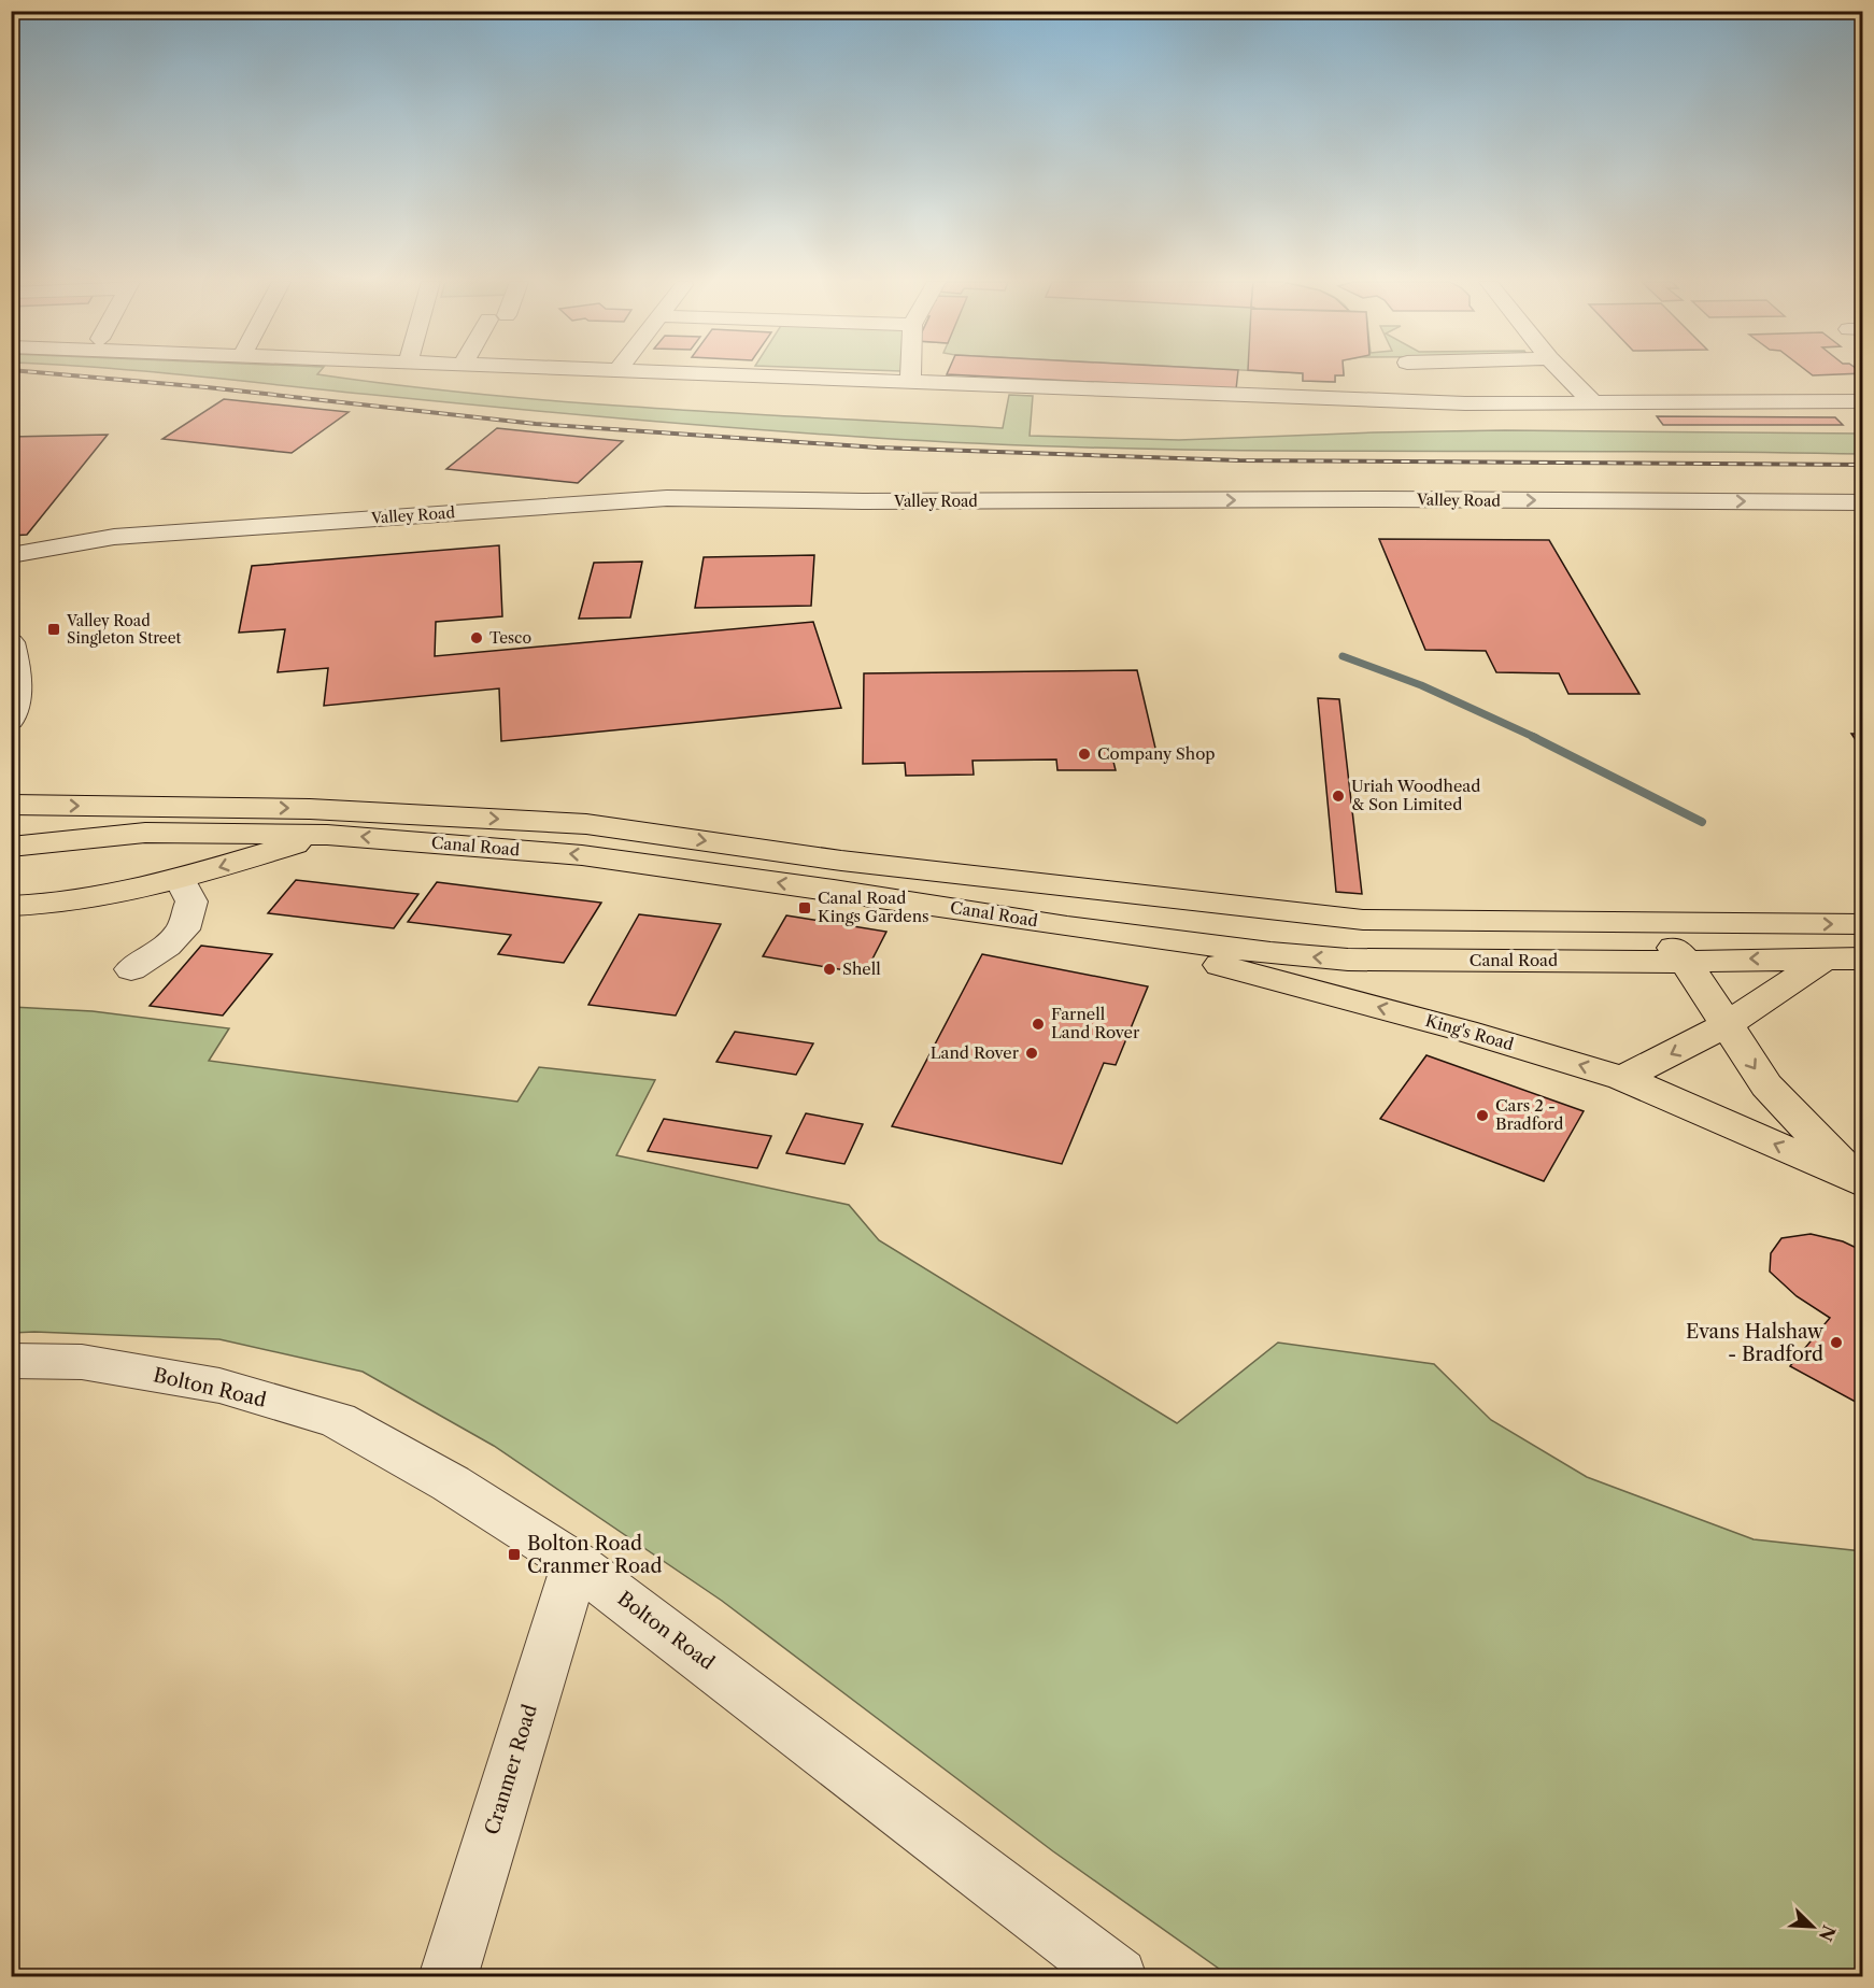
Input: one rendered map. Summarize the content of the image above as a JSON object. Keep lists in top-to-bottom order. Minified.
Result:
{"streets":{"main road":["Canal Road","King's Road"],"street":["Valley Road","Bolton Road","Cranmer Road"]},"crossings":[["Canal Road","King's Road"],["Bolton Road","Cranmer Road"]],"places":{"transit":["Valley Road Singleton Street","Canal Road Kings Gardens","Bolton Road Cranmer Road"],"other":["Tesco","Company Shop","Uriah Woodhead & Son Limited","Shell","Farnell Land Rover","Land Rover","Cars 2 - Bradford","Evans Halshaw - Bradford"]},"north":"bottom right"}
